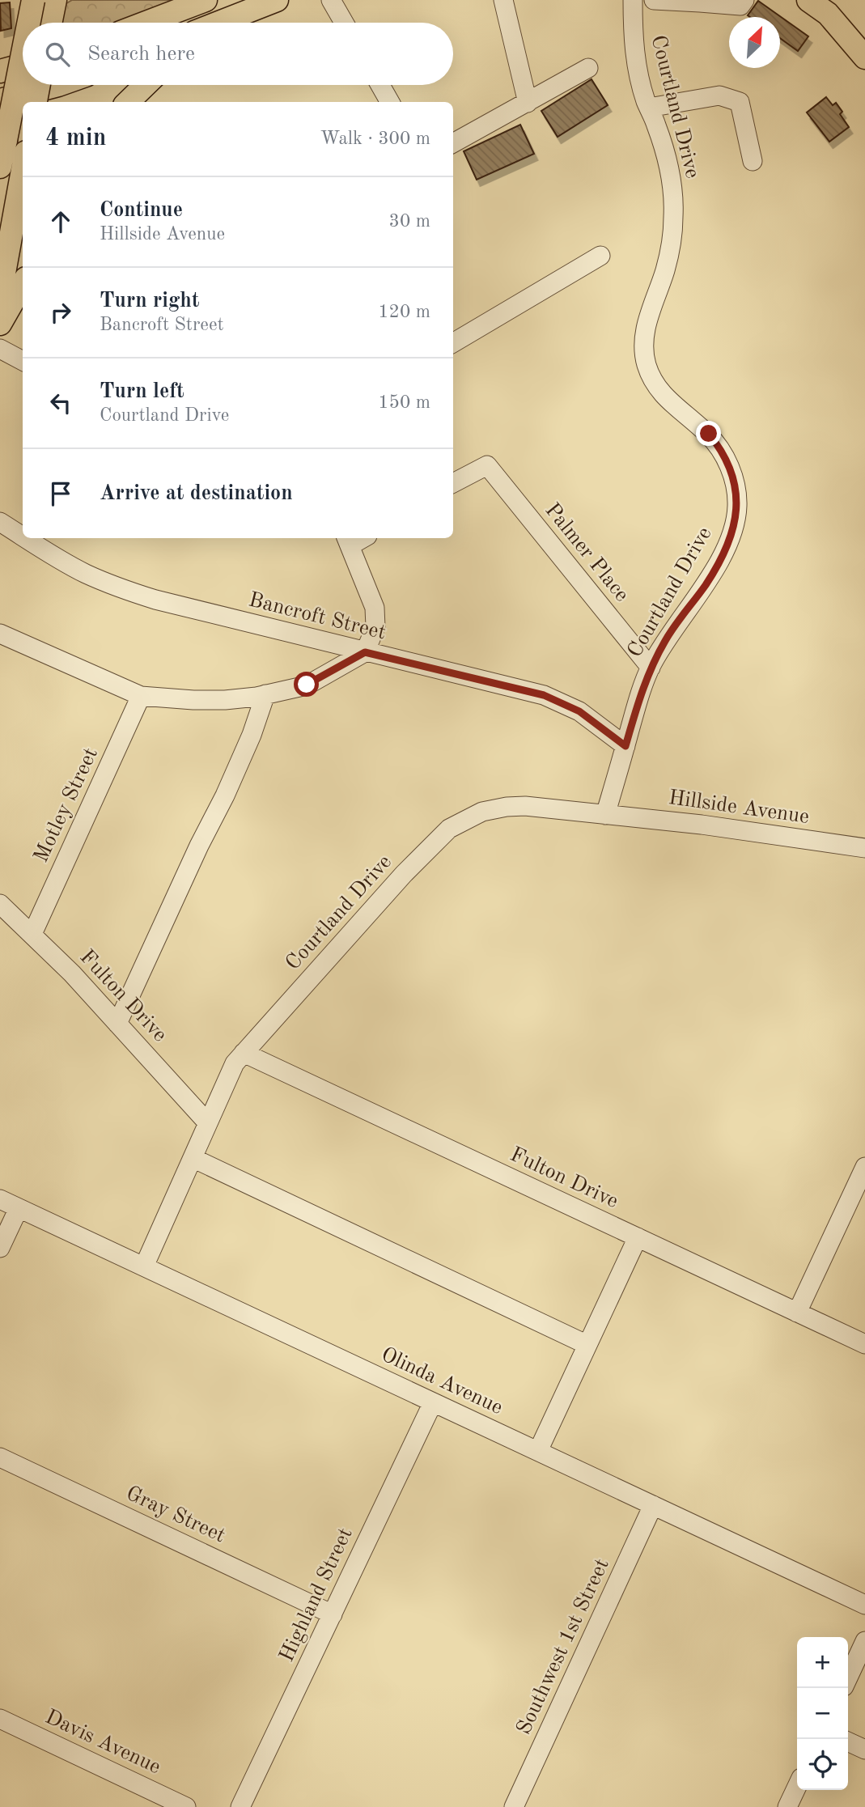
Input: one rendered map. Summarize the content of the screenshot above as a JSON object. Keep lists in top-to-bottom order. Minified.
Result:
{"streets":{"street":["Courtland Drive","Palmer Place","Bancroft Street","Motley Street","Hillside Avenue","Fulton Drive","Olinda Avenue","Gray Street","Highland Street","Southwest 1st Street","Davis Avenue"]},"crossings":[["Courtland Drive","Palmer Place"],["Courtland Drive","Bancroft Street"],["Courtland Drive","Hillside Avenue"],["Courtland Drive","Fulton Drive"],["Courtland Drive","Olinda Avenue"],["Motley Street","Fulton Drive"],["Olinda Avenue","Highland Street"],["Olinda Avenue","Southwest 1st Street"],["Gray Street","Highland Street"]],"north":"top right","page":{"search":"Search here","heading":["4 min","Walk · 300 m"],"list":[["Continue","Hillside Avenue","30 m"],["Turn right","Bancroft Street","120 m"],["Turn left","Courtland Drive","150 m"],"Arrive at destination"],"map_buttons":["+","−"]}}
